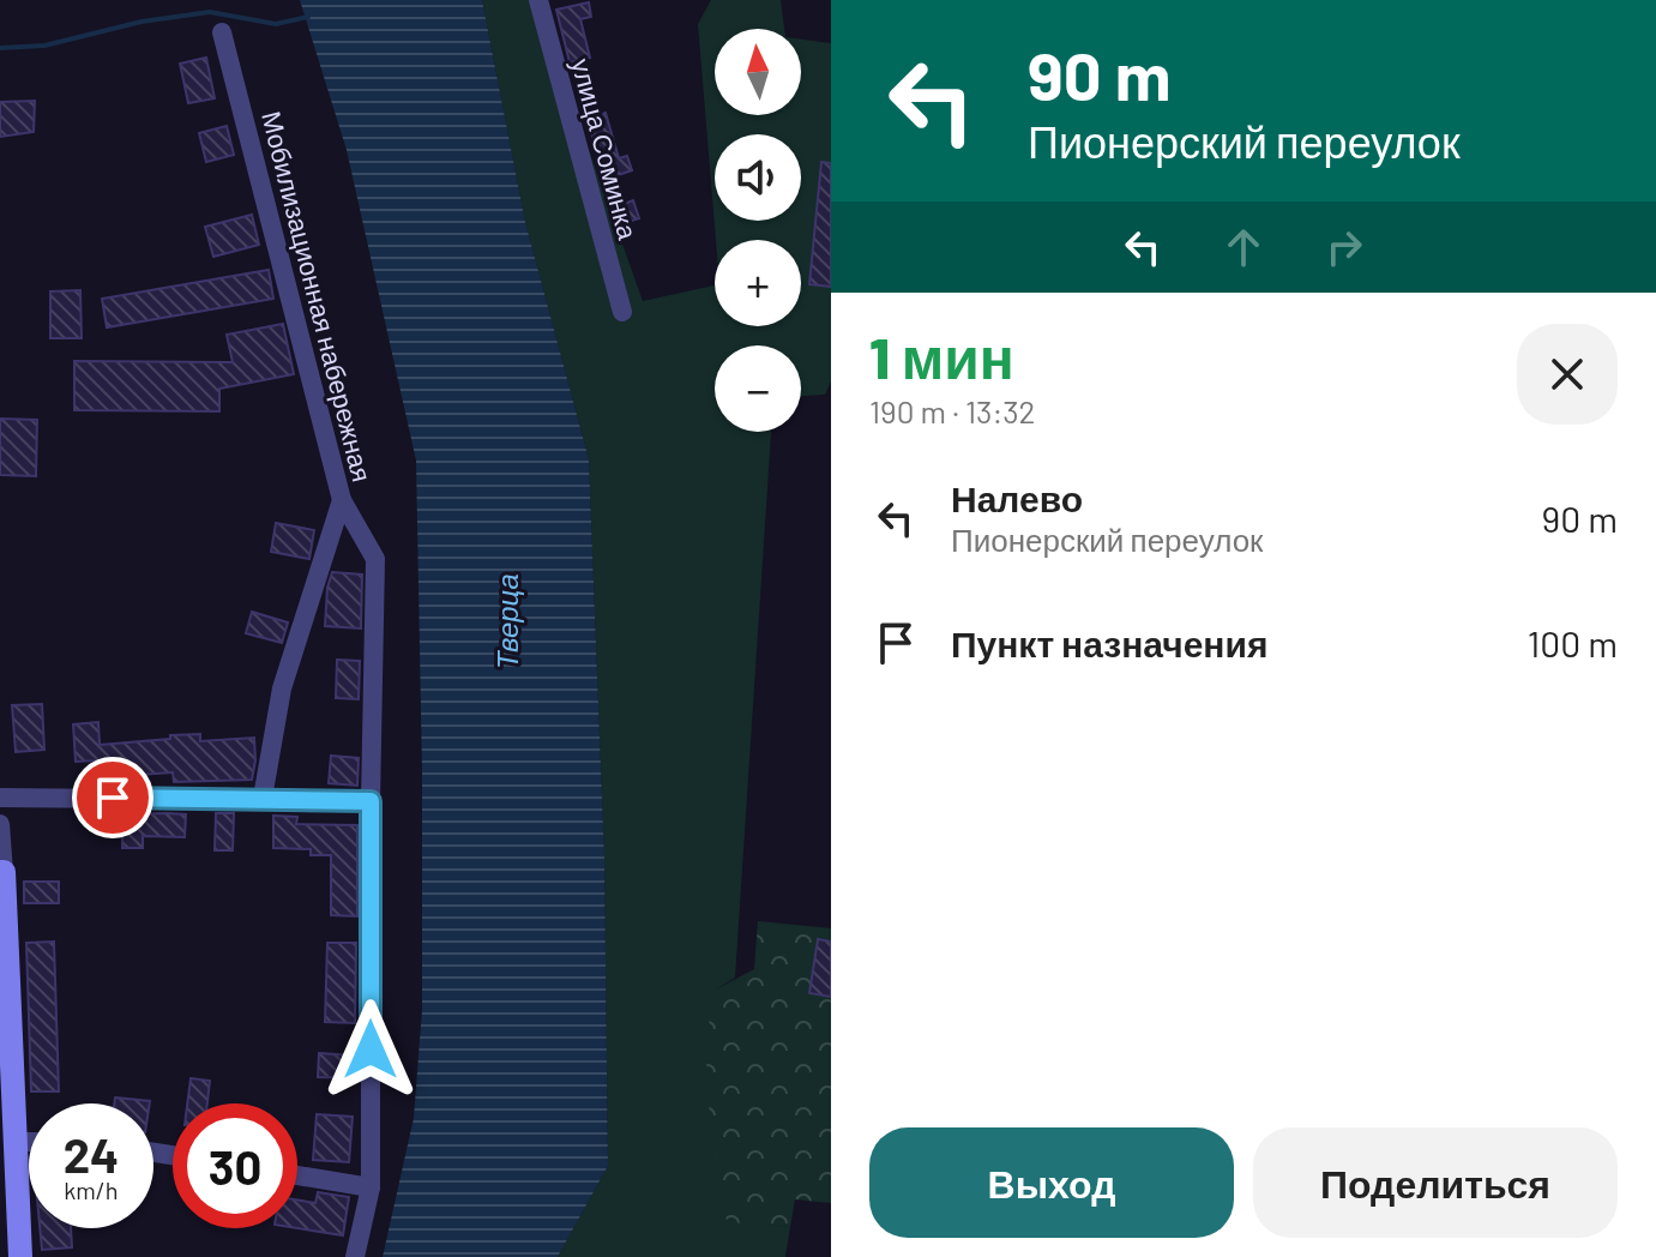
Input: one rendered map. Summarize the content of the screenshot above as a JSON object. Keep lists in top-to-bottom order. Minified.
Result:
{"streets":{"street":["улица Соминка","Мобилизационная набережная"]},"water":["Тверца"],"north":"top","page":{"turn":["90 m","Пионерский переулок"],"map_buttons":["+","−"],"heading":["1 мин","190 m · 13:32"],"list":[{"name":"Налево","note":"Пионерский переулок","value":"90 m"},{"name":"Пункт назначения","value":"100 m"}],"speed":"24 km/h","limit":"30","buttons":["Выход","Поделиться"]}}
